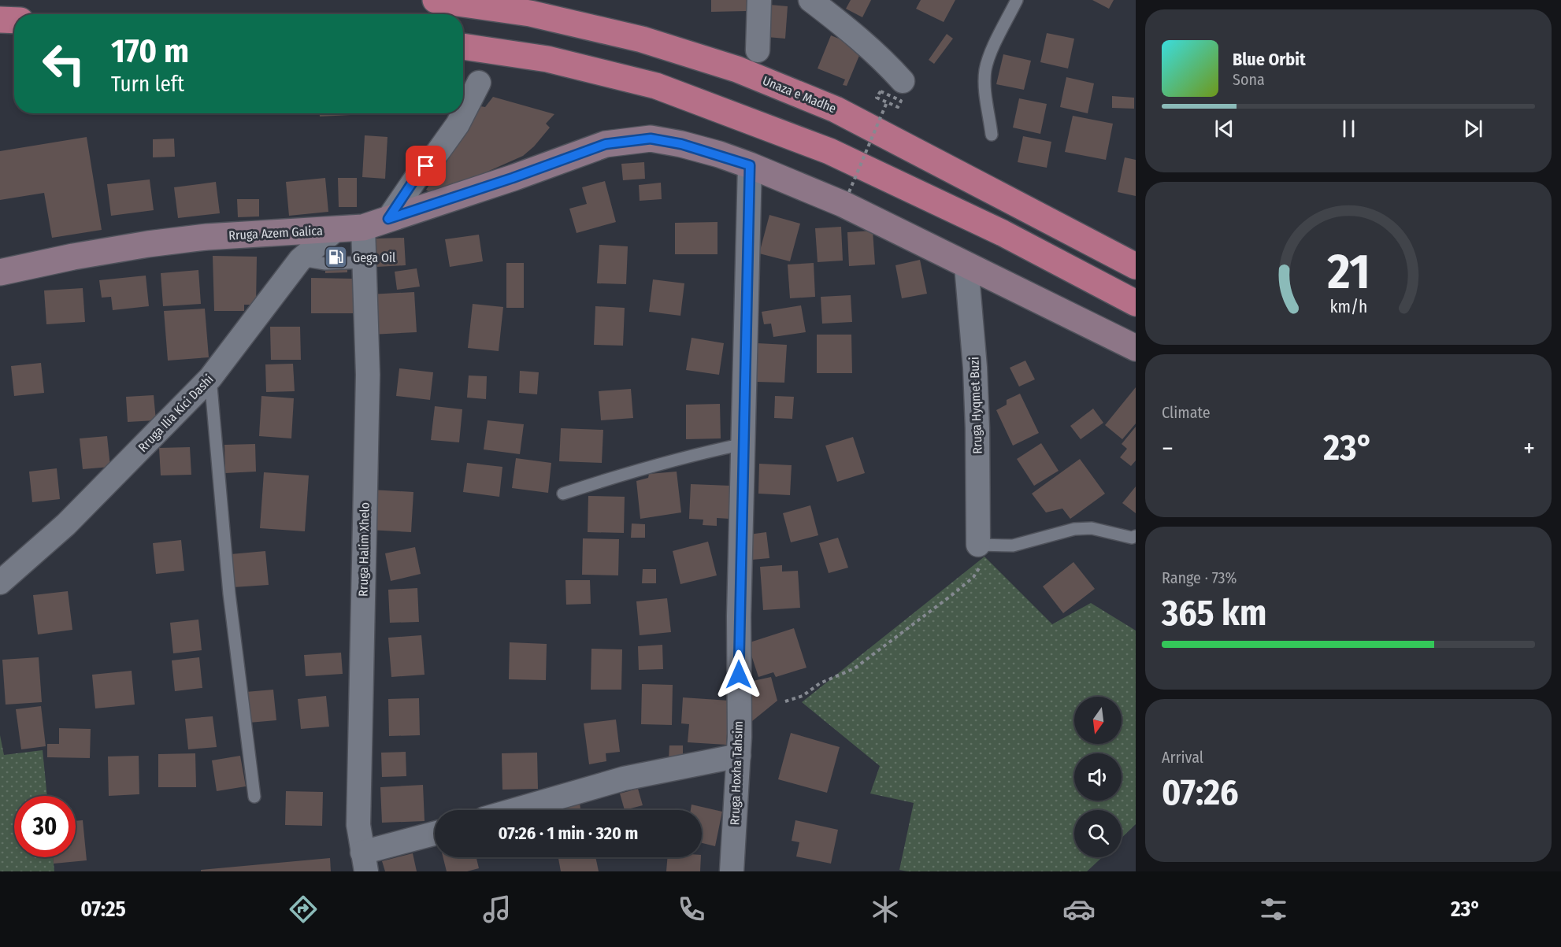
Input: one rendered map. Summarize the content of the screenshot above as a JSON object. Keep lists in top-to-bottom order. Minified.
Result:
{"streets":{"highway":["Unaza e Madhe"],"main road":["Rruga Azem Galica"],"street":["Rruga Hyqmet Buzi","Rruga Ilia Kici Dashi","Rruga Halim Xhelo","Rruga Hoxha Tahsim"]},"crossings":[["Rruga Azem Galica","Rruga Hyqmet Buzi"],["Rruga Azem Galica","Rruga Ilia Kici Dashi"],["Rruga Azem Galica","Rruga Halim Xhelo"],["Rruga Azem Galica","Rruga Hoxha Tahsim"]],"places":{"fuel station":["Gega Oil"]},"north":"bottom","page":{"turn":["170 m","Turn left"],"song":["Blue Orbit","Sona"],"tile":["Climate",["Range · 73%","365 km"],["Arrival","07:26"]],"heat":["−","23°","+"],"limit":"30","trip":"07:26 · 1 min · 320 m","tabs":["07:25","23°"],"gauge":["21","km/h"]}}
